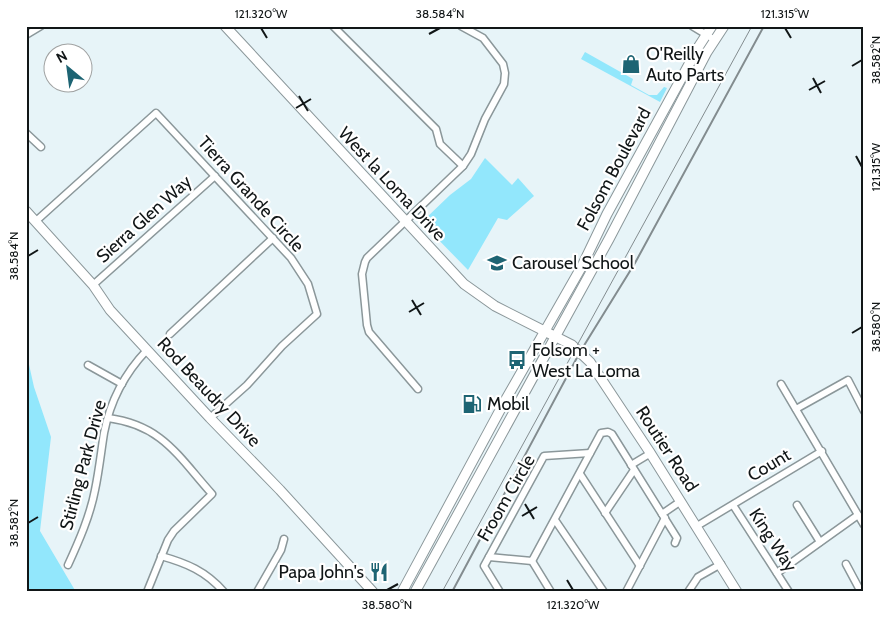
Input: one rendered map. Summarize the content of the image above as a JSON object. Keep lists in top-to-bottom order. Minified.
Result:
{"streets":{"main road":["Folsom Boulevard","West la Loma Drive","Rod Beaudry Drive","Routier Road"],"street":["Tierra Grande Circle","Sierra Glen Way","Stirling Park Drive","Count","Froom Circle","King Way"]},"crossings":[["Folsom Boulevard","West la Loma Drive"],["Folsom Boulevard","Routier Road"],["West la Loma Drive","Routier Road"],["Tierra Grande Circle","Sierra Glen Way"],["Tierra Grande Circle","Rod Beaudry Drive"],["Sierra Glen Way","Rod Beaudry Drive"],["Rod Beaudry Drive","Stirling Park Drive"],["Routier Road","Count"],["Count","King Way"]],"places":{"shop":["O'Reilly Auto Parts"],"school or university":["Carousel School"],"bus stop":["Folsom + West La Loma"],"fuel station":["Mobil"],"restaurant":["Papa John's"]},"north":"top left","coordinates":["121.320°W","38.584°N","121.315°W","38.582°N","38.580°N"]}
